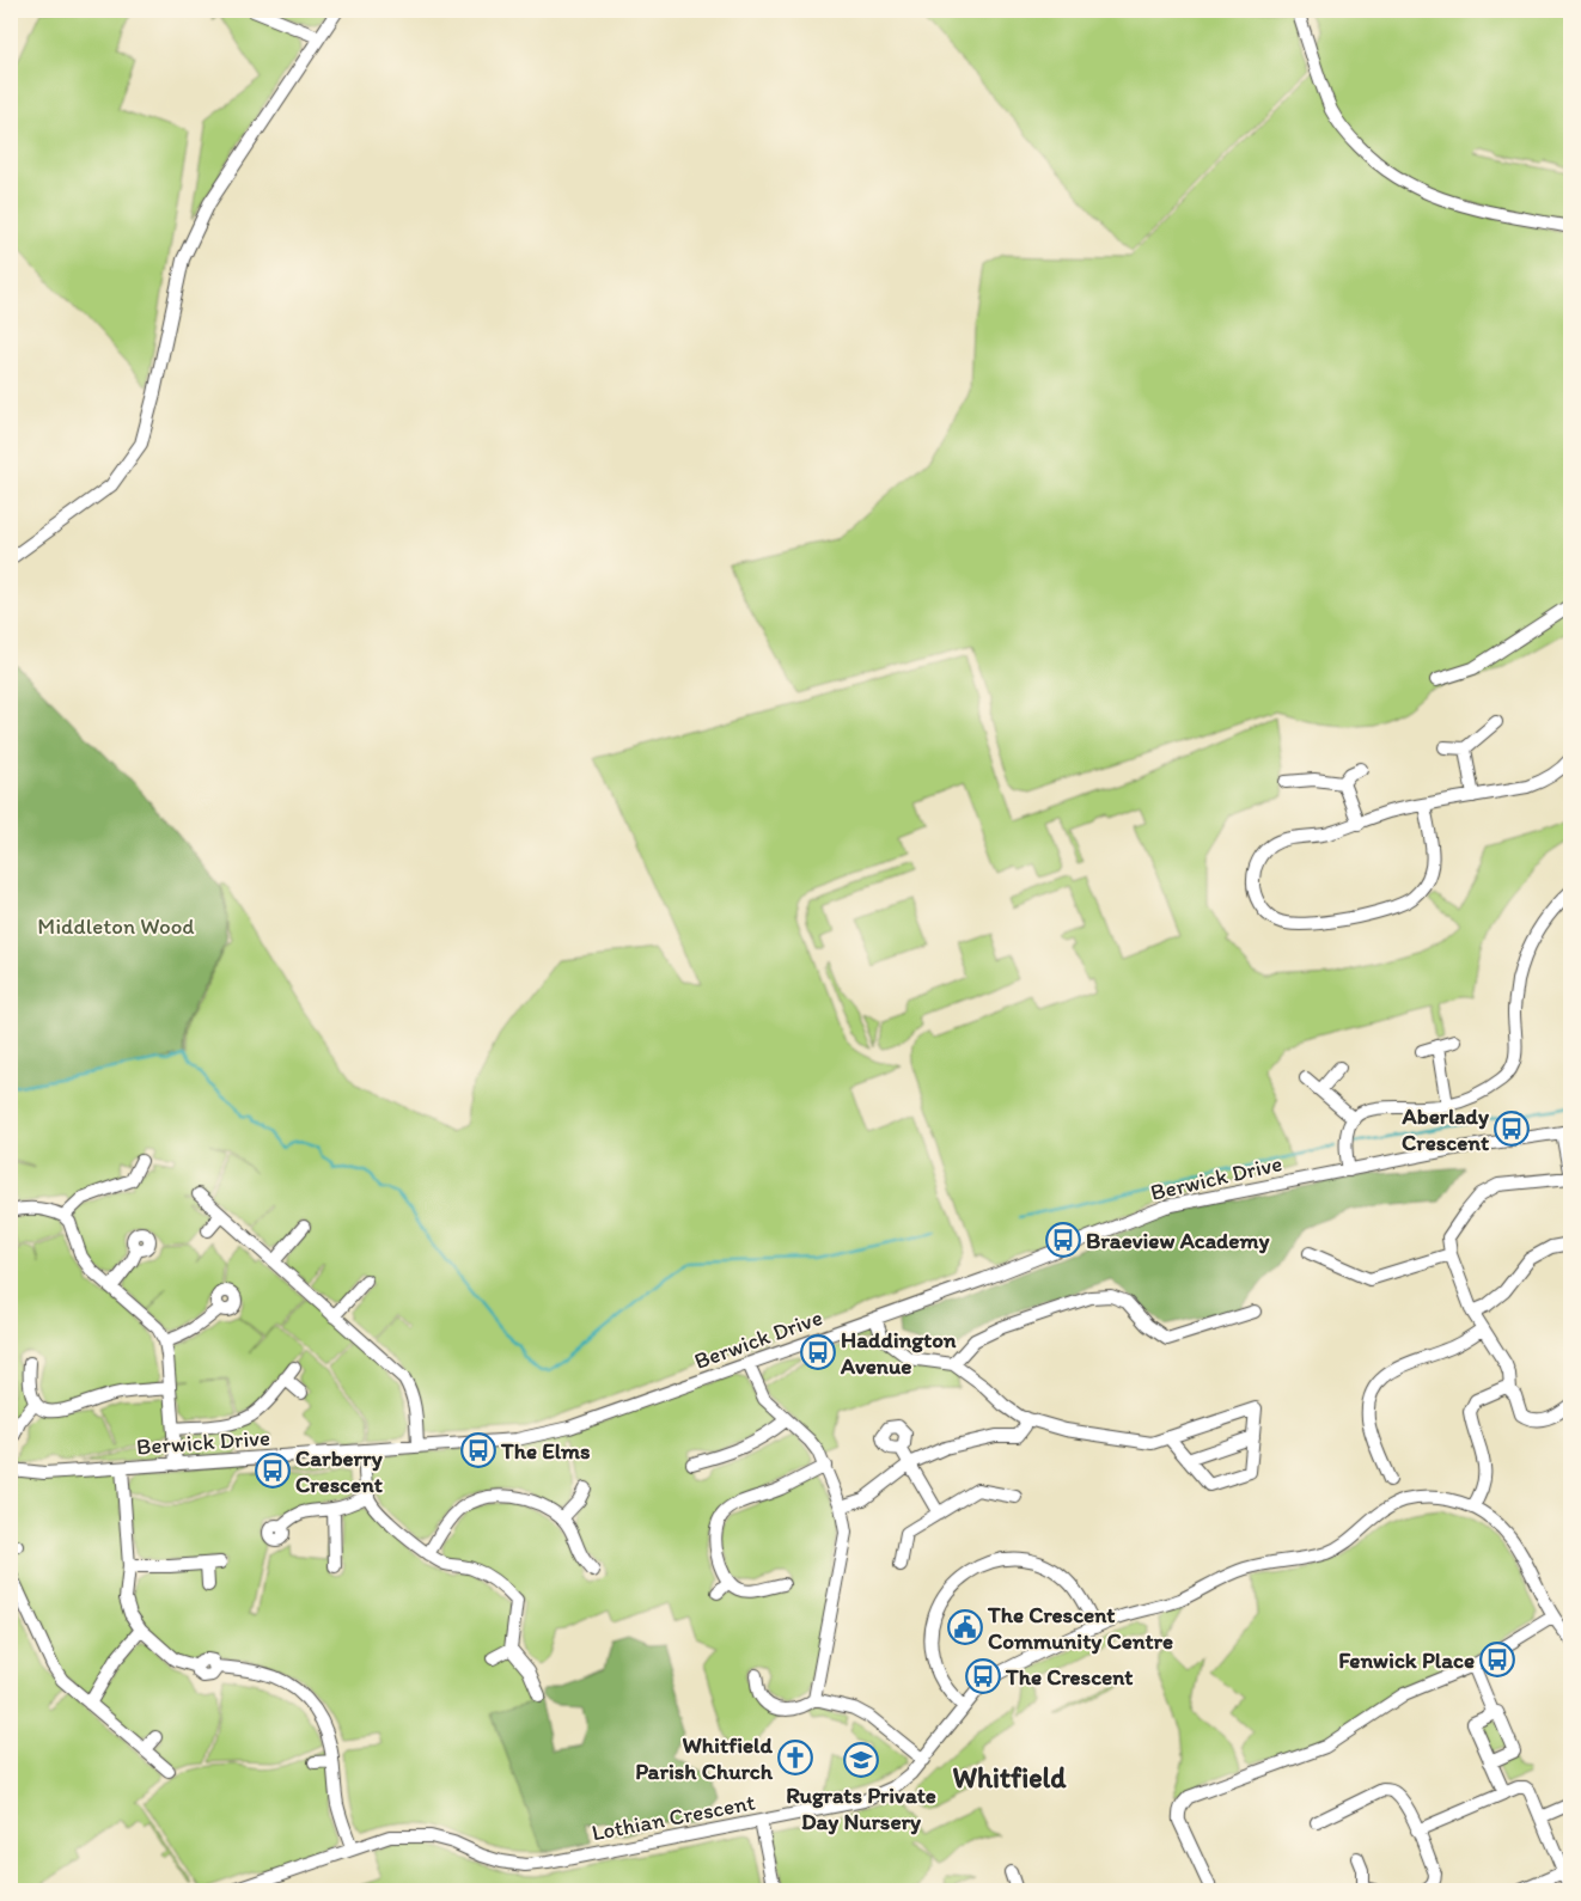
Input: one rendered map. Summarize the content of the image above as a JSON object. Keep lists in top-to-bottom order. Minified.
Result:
{"streets":{"street":["Berwick Drive","Lothian Crescent"]},"districts":["Whitfield"],"parks":["Middleton Wood"],"places":{"bus stop":["Aberlady Crescent","Braeview Academy","Haddington Avenue","The Elms","Carberry Crescent","Fenwick Place","The Crescent"],"public building":["The Crescent Community Centre"],"church":["Whitfield Parish Church"],"school or university":["Rugrats Private Day Nursery"]}}
